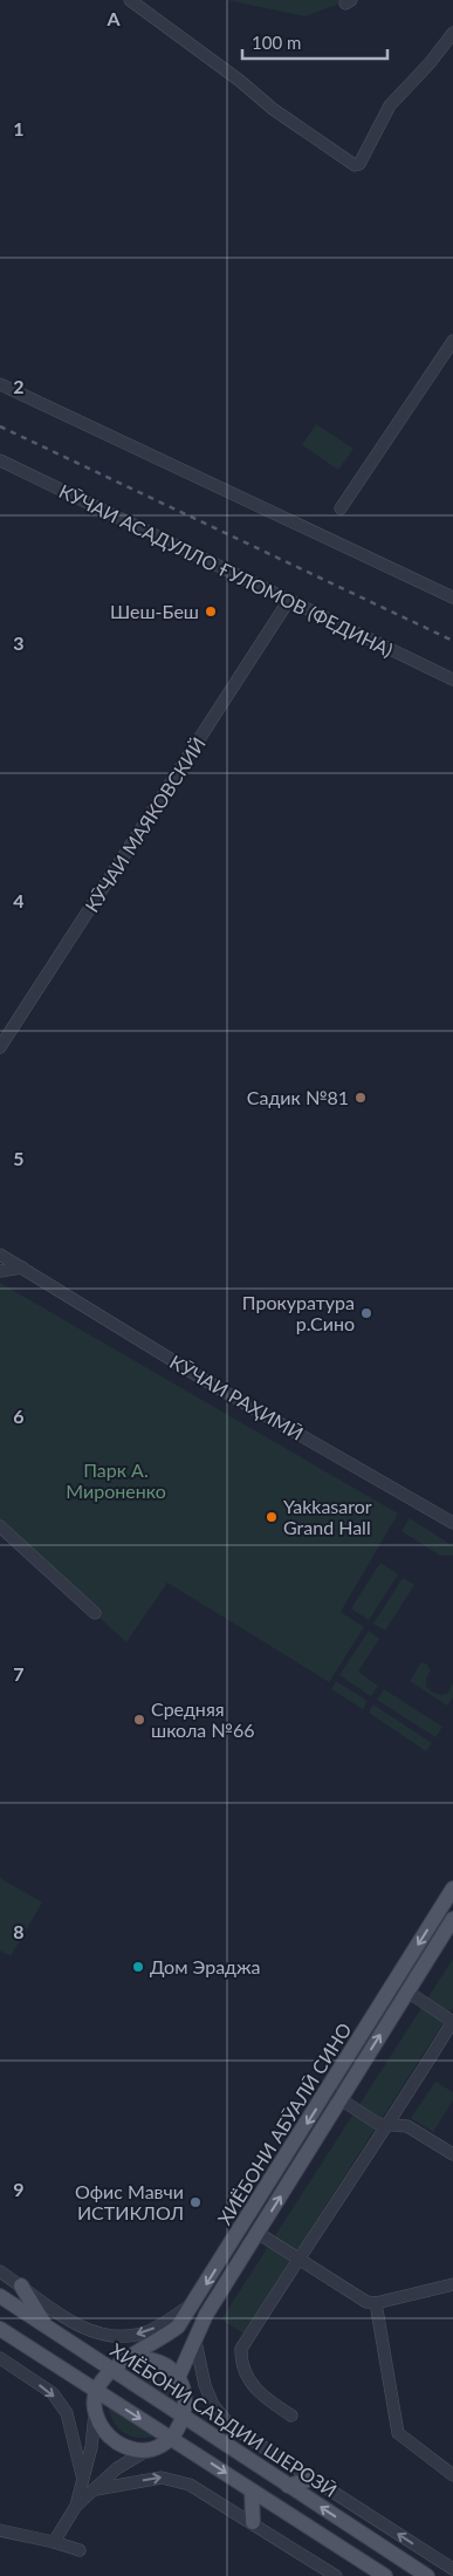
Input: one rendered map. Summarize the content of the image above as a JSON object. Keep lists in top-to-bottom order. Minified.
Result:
{"streets":{"main road":["ХИЁБОНИ АБӮАЛӢ СИНО","ХИЁБОНИ САЪДИИ ШЕРОЗӢ"],"street":["КӮЧАИ АСАДУЛЛО ҒУЛОМОВ (ФЕДИНА)","КӮЧАИ МАЯКОВСКИЙ","КӮЧАИ РАҲИМӢ"]},"crossings":[["КӮЧАИ АСАДУЛЛО ҒУЛОМОВ (ФЕДИНА)","КӮЧАИ МАЯКОВСКИЙ"],["ХИЁБОНИ АБӮАЛӢ СИНО","ХИЁБОНИ САЪДИИ ШЕРОЗӢ"]],"parks":["Парк А. Мироненко"],"places":["Шеш-Беш","Садик №81","Прокуратура р.Сино","Yakkasaror Grand Hall","Средняя школа №66","Дом Эраджа","Офис Мавчи ИСТИКЛОЛ"],"scale_bar":"100 m","grid":{"columns":["A"],"rows":["1","2","3","4","5","6","7","8","9"]}}
